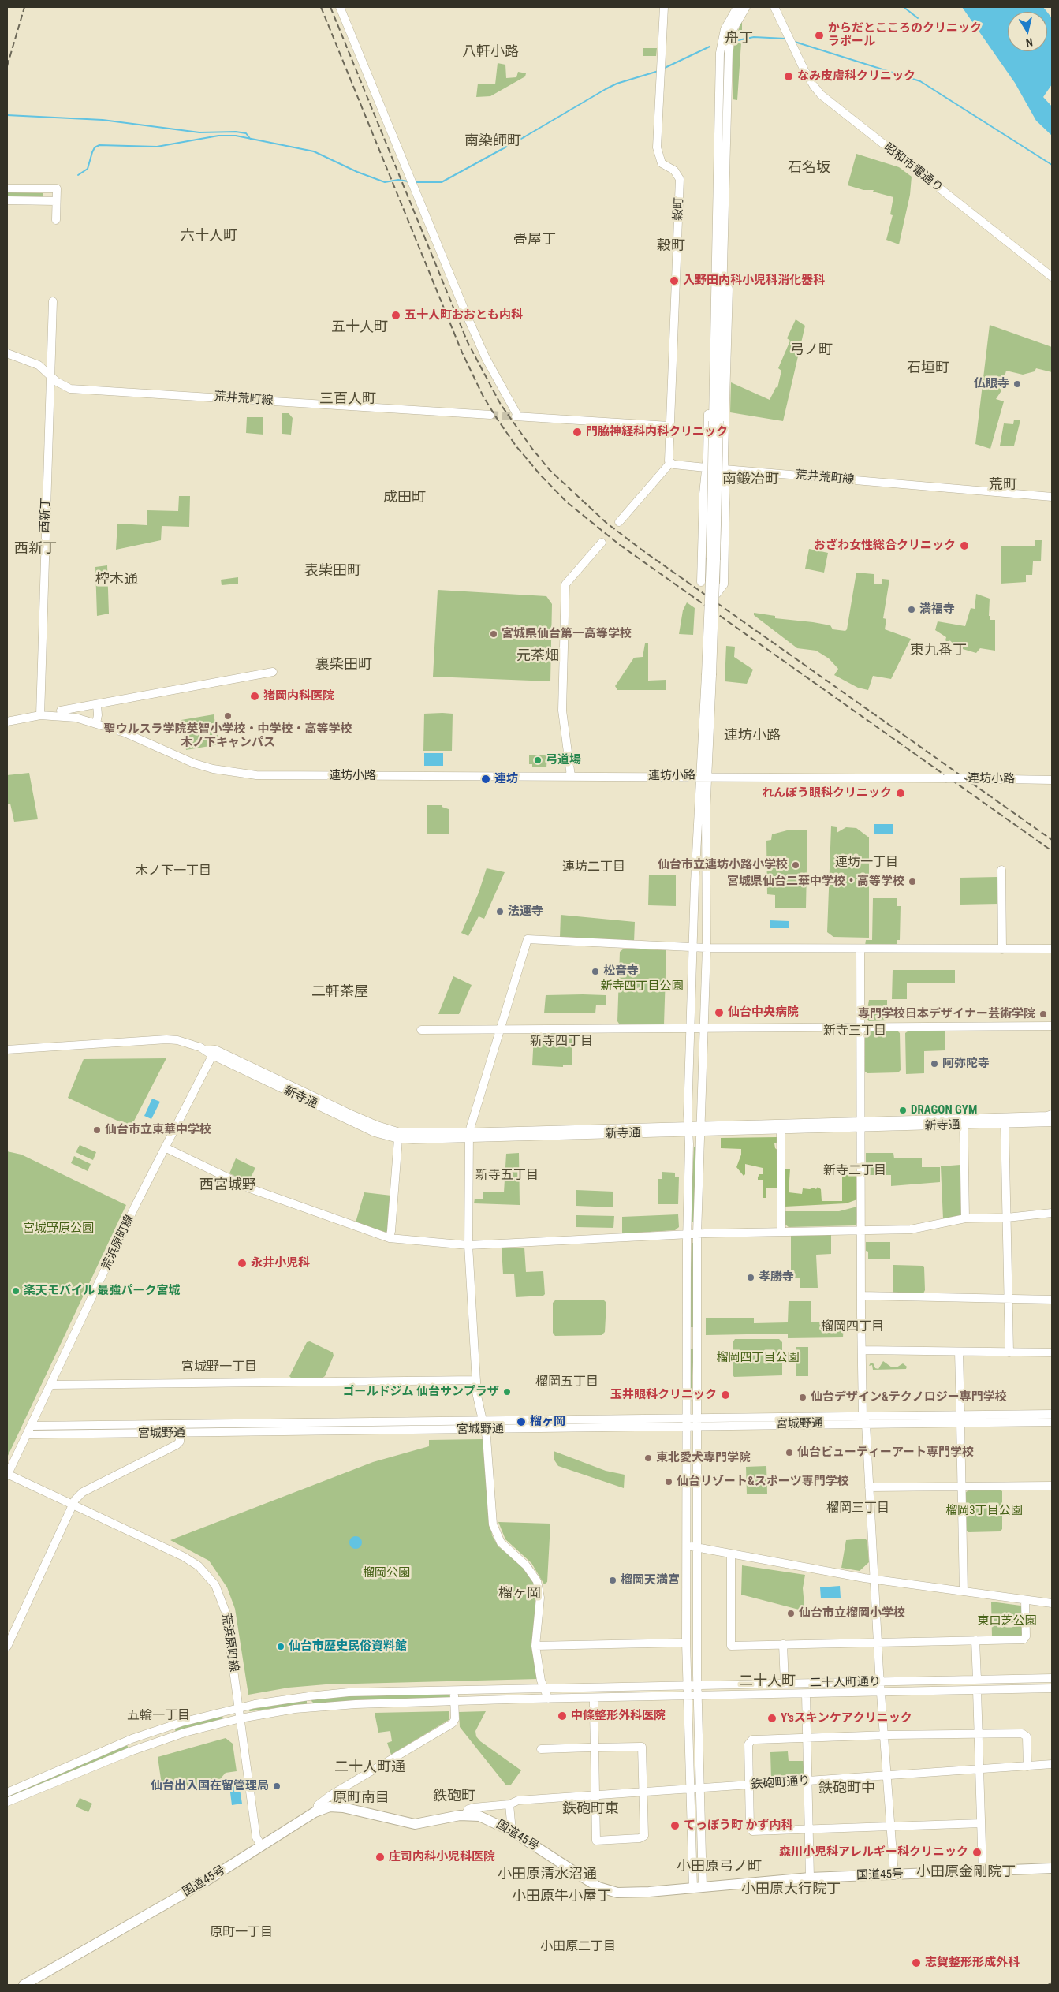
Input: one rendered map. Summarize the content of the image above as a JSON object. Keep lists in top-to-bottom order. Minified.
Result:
{"streets":{"highway":["国道45号"],"street":["昭和市電通り","穀町","荒井荒町線","西新丁","連坊小路","新寺通","荒浜原町線","宮城野通","二十人町通り","鉄砲町通り"]},"crossings":[["荒井荒町線","西新丁"],["西新丁","連坊小路"],["新寺通","荒浜原町線"],["荒浜原町線","宮城野通"],["荒浜原町線","二十人町通り"],["荒浜原町線","国道45号"],["鉄砲町通り","国道45号"]],"districts":["舟丁","八軒小路","南染師町","石名坂","六十人町","畳屋丁","穀町","五十人町","弓ノ町","石垣町","三百人町","南鍛冶町","荒町","成田町","西新丁","表柴田町","椌木通","東九番丁","元茶畑","裏柴田町","連坊小路","連坊一丁目","連坊二丁目","木ノ下一丁目","二軒茶屋","新寺三丁目","新寺四丁目","新寺二丁目","新寺五丁目","西宮城野","榴岡四丁目","宮城野一丁目","榴岡五丁目","榴岡三丁目","榴ヶ岡","二十人町","五輪一丁目","二十人町通","鉄砲町中","鉄砲町","原町南目","鉄砲町東","小田原弓ノ町","小田原金剛院丁","小田原清水沼通","小田原大行院丁","小田原牛小屋丁","原町一丁目","小田原二丁目"],"parks":["新寺四丁目公園","宮城野原公園","榴岡四丁目公園","榴岡3丁目公園","榴岡公園","東口芝公園"],"places":["からだとこころのクリニック ラポール","なみ皮膚科クリニック","入野田内科小児科消化器科","五十人町おおとも内科","仏眼寺","門脇神経科内科クリニック","おざわ女性総合クリニック","満福寺","宮城県仙台第一高等学校","猪岡内科医院","聖ウルスラ学院英智小学校・中学校・高等学校 木ノ下キャンパス","弓道場","連坊","れんぼう眼科クリニック","仙台市立連坊小路小学校","宮城県仙台二華中学校・高等学校","法運寺","松音寺","仙台中央病院","専門学校日本デザイナー芸術学院","阿弥陀寺","DRAGON GYM","仙台市立東華中学校","永井小児科","孝勝寺","楽天モバイル 最強パーク宮城","ゴールドジム 仙台サンプラザ","玉井眼科クリニック","仙台デザイン&テクノロジー専門学校","榴ヶ岡","仙台ビューティーアート専門学校","東北愛犬専門学院","仙台リゾート&スポーツ専門学校","榴岡天満宮","仙台市立榴岡小学校","仙台市歴史民俗資料館","中條整形外科医院","Y′sスキンケアクリニック","仙台出入国在留管理局","てっぽう町 かず内科","森川小児科アレルギー科クリニック","庄司内科小児科医院","志賀整形形成外科"],"north":"bottom"}
